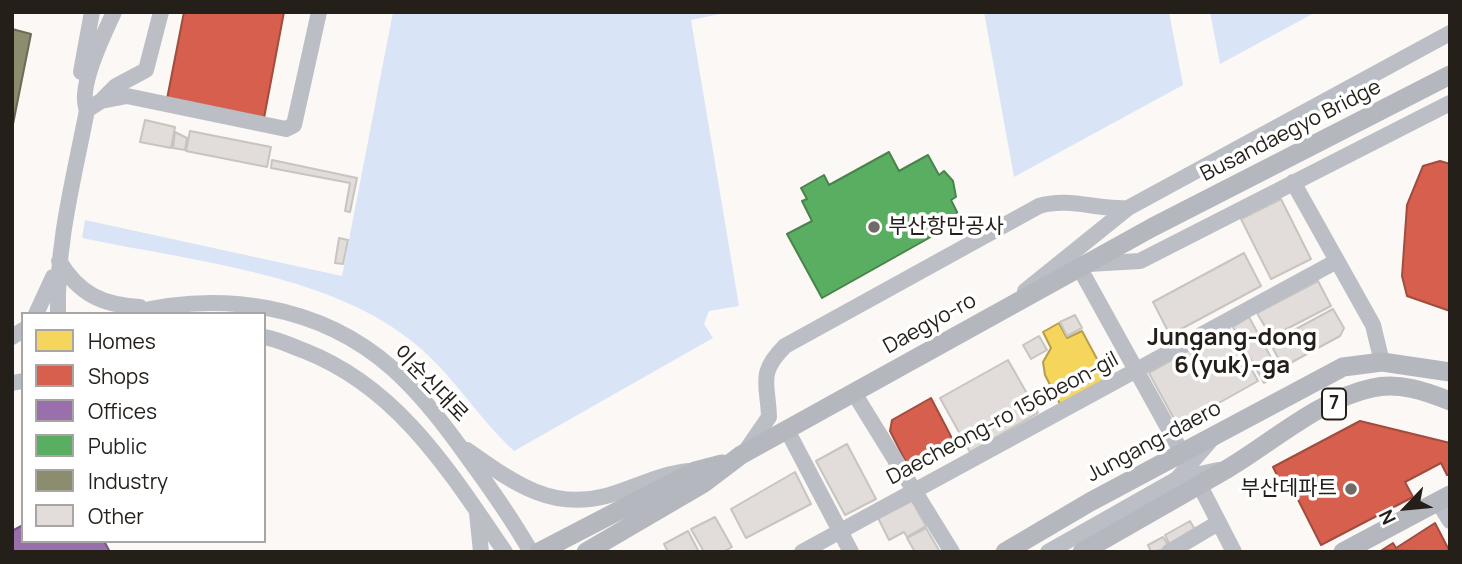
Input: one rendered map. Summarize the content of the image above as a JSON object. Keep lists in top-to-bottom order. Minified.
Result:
{"streets":{"main road":["Busandaegyo Bridge","Daegyo-ro","7","Jungang-daero"],"street":["이순신대로","Daecheong-ro 156beon-gil"]},"crossings":[["Busandaegyo Bridge","Daegyo-ro"]],"districts":["Jungang-dong 6(yuk)-ga"],"places":["부산항만공사","부산데파트"],"legend":["Homes","Shops","Offices","Public","Industry","Other"],"north":"bottom left"}
